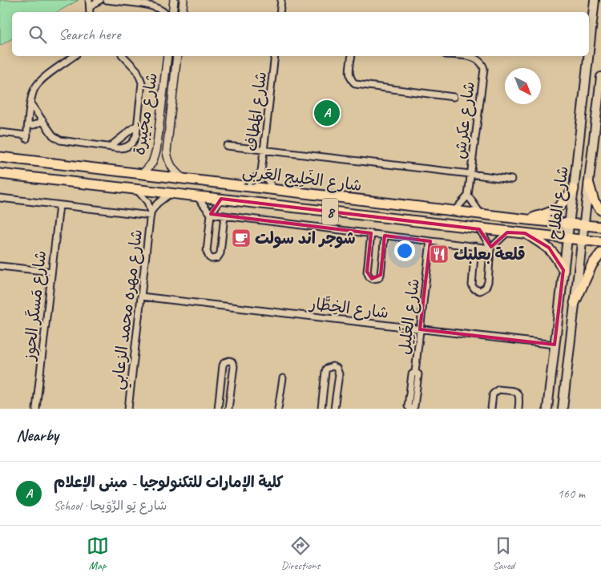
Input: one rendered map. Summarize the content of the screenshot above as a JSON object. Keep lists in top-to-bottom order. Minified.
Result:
{"streets":{"highway":["شارع الخَلِيج العَربِي","8"],"main road":["شارع الفلاح"],"street":["شارع المَطاف","شارع مجَيبرة","شارع عكرش","شارع مَسكَر الحوز","شارع الخِطَّار","شارع مهره محمد الزعابي","شارع الغَلِيل"]},"crossings":[["شارع المَطاف","شارع الخَلِيج العَربِي"],["شارع مجَيبرة","شارع الخَلِيج العَربِي"],["شارع عكرش","شارع الخَلِيج العَربِي"],["شارع الخَلِيج العَربِي","شارع الفلاح"],["شارع الخَلِيج العَربِي","شارع مهره محمد الزعابي"],["شارع الفلاح","شارع الخِطَّار"],["شارع الخِطَّار","شارع مهره محمد الزعابي"],["شارع الخِطَّار","شارع الغَلِيل"]],"places":{"cafe":["شوجر اند سولت"],"restaurant":["قلعة بعلبك"]},"north":"bottom right","page":{"search":"Search here","pins":"A","heading":"Nearby","list":[{"mark":"A","name":"كلية الإمارات للتكنولوجيا - مبنى الإعلام","note":"School · شارع يَو الرِّوَيحا","value":"160 m"}],"nav":["Map","Directions","Saved"]}}
